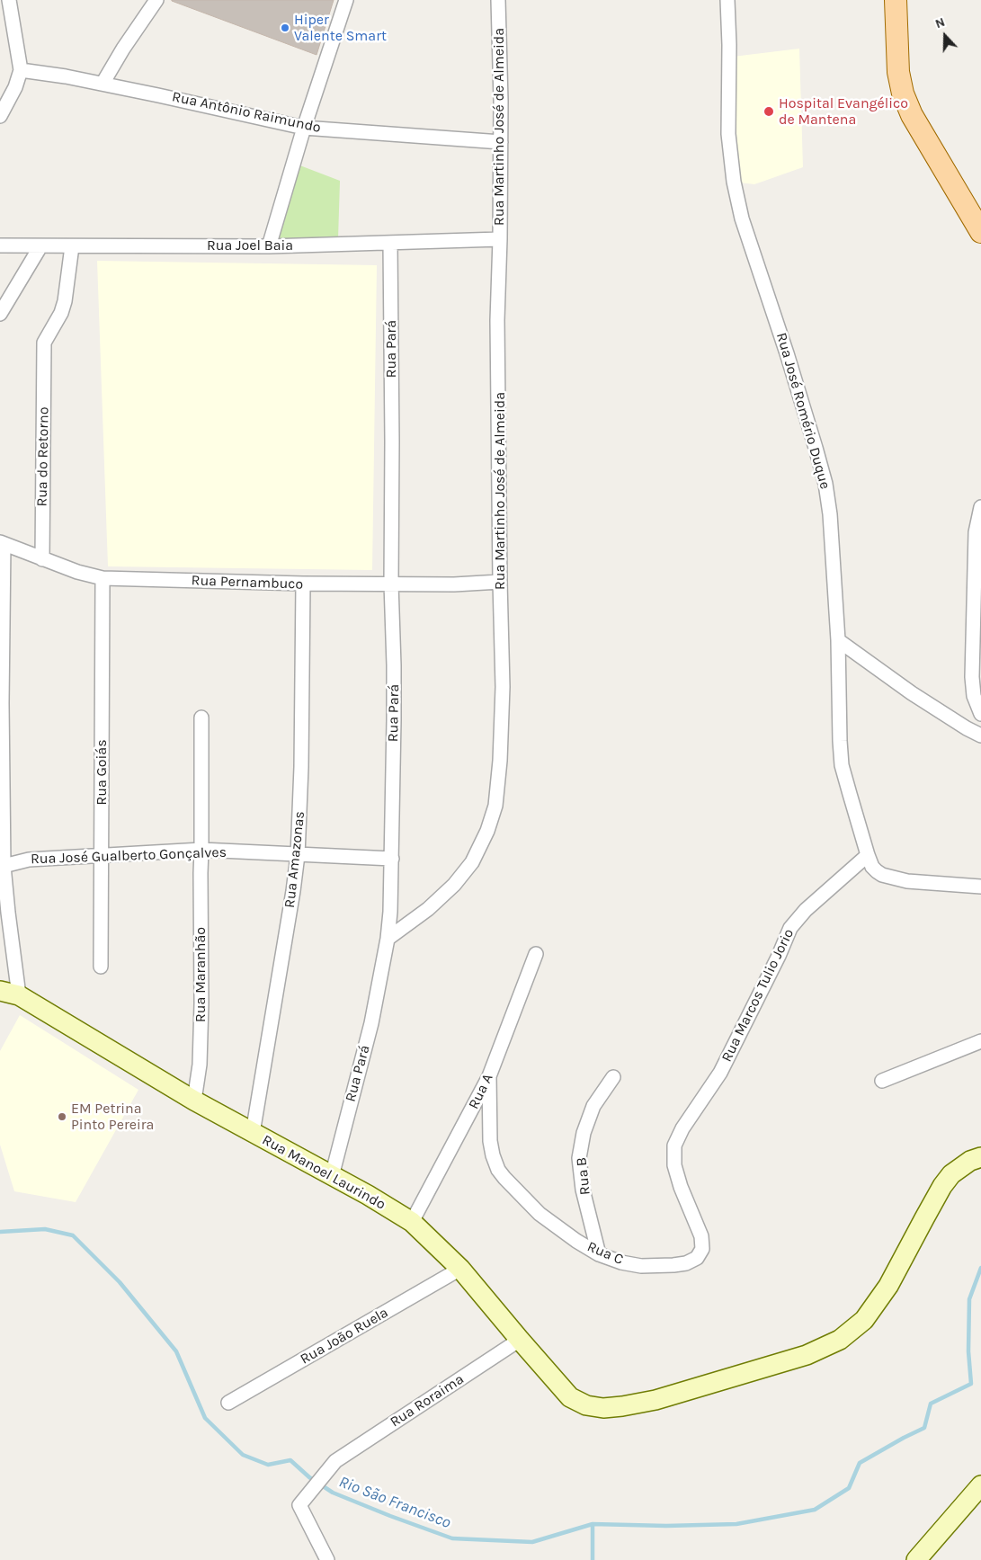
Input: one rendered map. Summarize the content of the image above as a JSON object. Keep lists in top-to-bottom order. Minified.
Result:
{"streets":{"street":["Rua Antônio Raimundo","Rua Martinho José de Almeida","Rua Joel Baia","Rua Pará","Rua José Romério Duque","Rua do Retorno","Rua Pernambuco","Rua Goiás","Rua José Gualberto Gonçalves","Rua Amazonas","Rua Maranhão","Rua Marcos Tulio Jorio","Rua A","Rua Manoel Laurindo","Rua B","Rua C","Rua João Ruela","Rua Roraima"]},"crossings":[["Rua Antônio Raimundo","Rua Martinho José de Almeida"],["Rua Martinho José de Almeida","Rua Joel Baia"],["Rua Martinho José de Almeida","Rua Pará"],["Rua Martinho José de Almeida","Rua Pernambuco"],["Rua Joel Baia","Rua Pará"],["Rua Joel Baia","Rua do Retorno"],["Rua Pará","Rua Pernambuco"],["Rua Pará","Rua José Gualberto Gonçalves"],["Rua Pará","Rua Manoel Laurindo"],["Rua José Romério Duque","Rua Marcos Tulio Jorio"],["Rua do Retorno","Rua Pernambuco"],["Rua Pernambuco","Rua Goiás"],["Rua Pernambuco","Rua Amazonas"],["Rua Goiás","Rua José Gualberto Gonçalves"],["Rua José Gualberto Gonçalves","Rua Amazonas"],["Rua José Gualberto Gonçalves","Rua Maranhão"],["Rua Amazonas","Rua Manoel Laurindo"],["Rua Maranhão","Rua Manoel Laurindo"],["Rua Marcos Tulio Jorio","Rua C"],["Rua A","Rua Manoel Laurindo"],["Rua A","Rua C"],["Rua Manoel Laurindo","Rua João Ruela"],["Rua Manoel Laurindo","Rua Roraima"],["Rua B","Rua C"]],"water":["Rio São Francisco"],"places":["Hiper Valente Smart","Hospital Evangélico de Mantena","EM Petrina Pinto Pereira"],"north":"top"}
